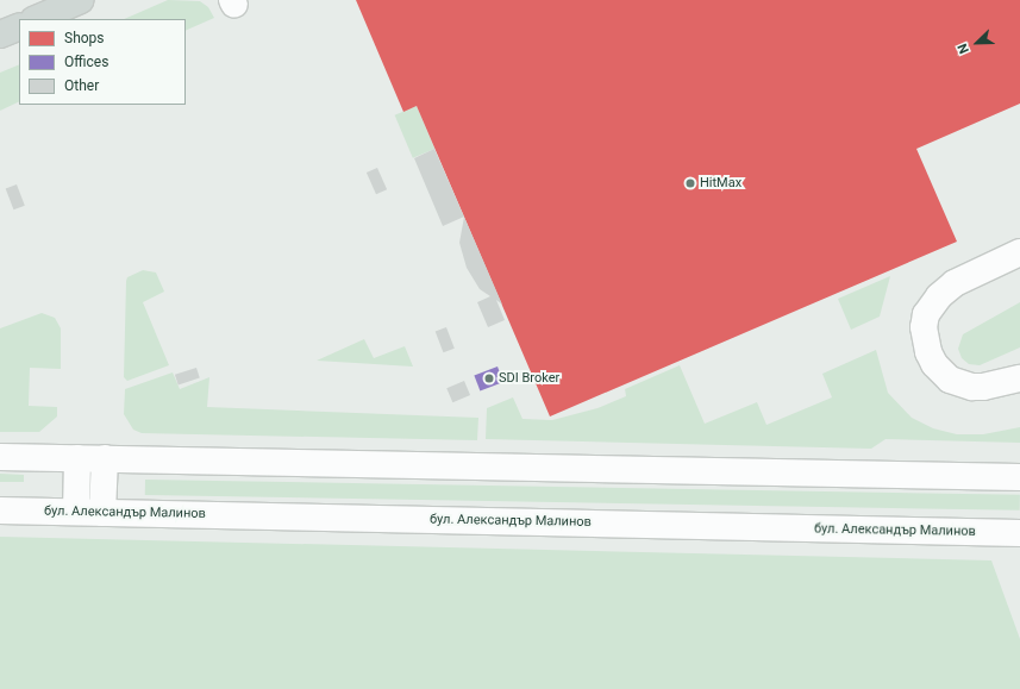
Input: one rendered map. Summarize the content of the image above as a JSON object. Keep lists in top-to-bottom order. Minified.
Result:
{"streets":{"street":["бул. Александър Малинов"]},"places":["HitMax","SDI Broker"],"legend":["Shops","Offices","Other"],"north":"bottom left"}
